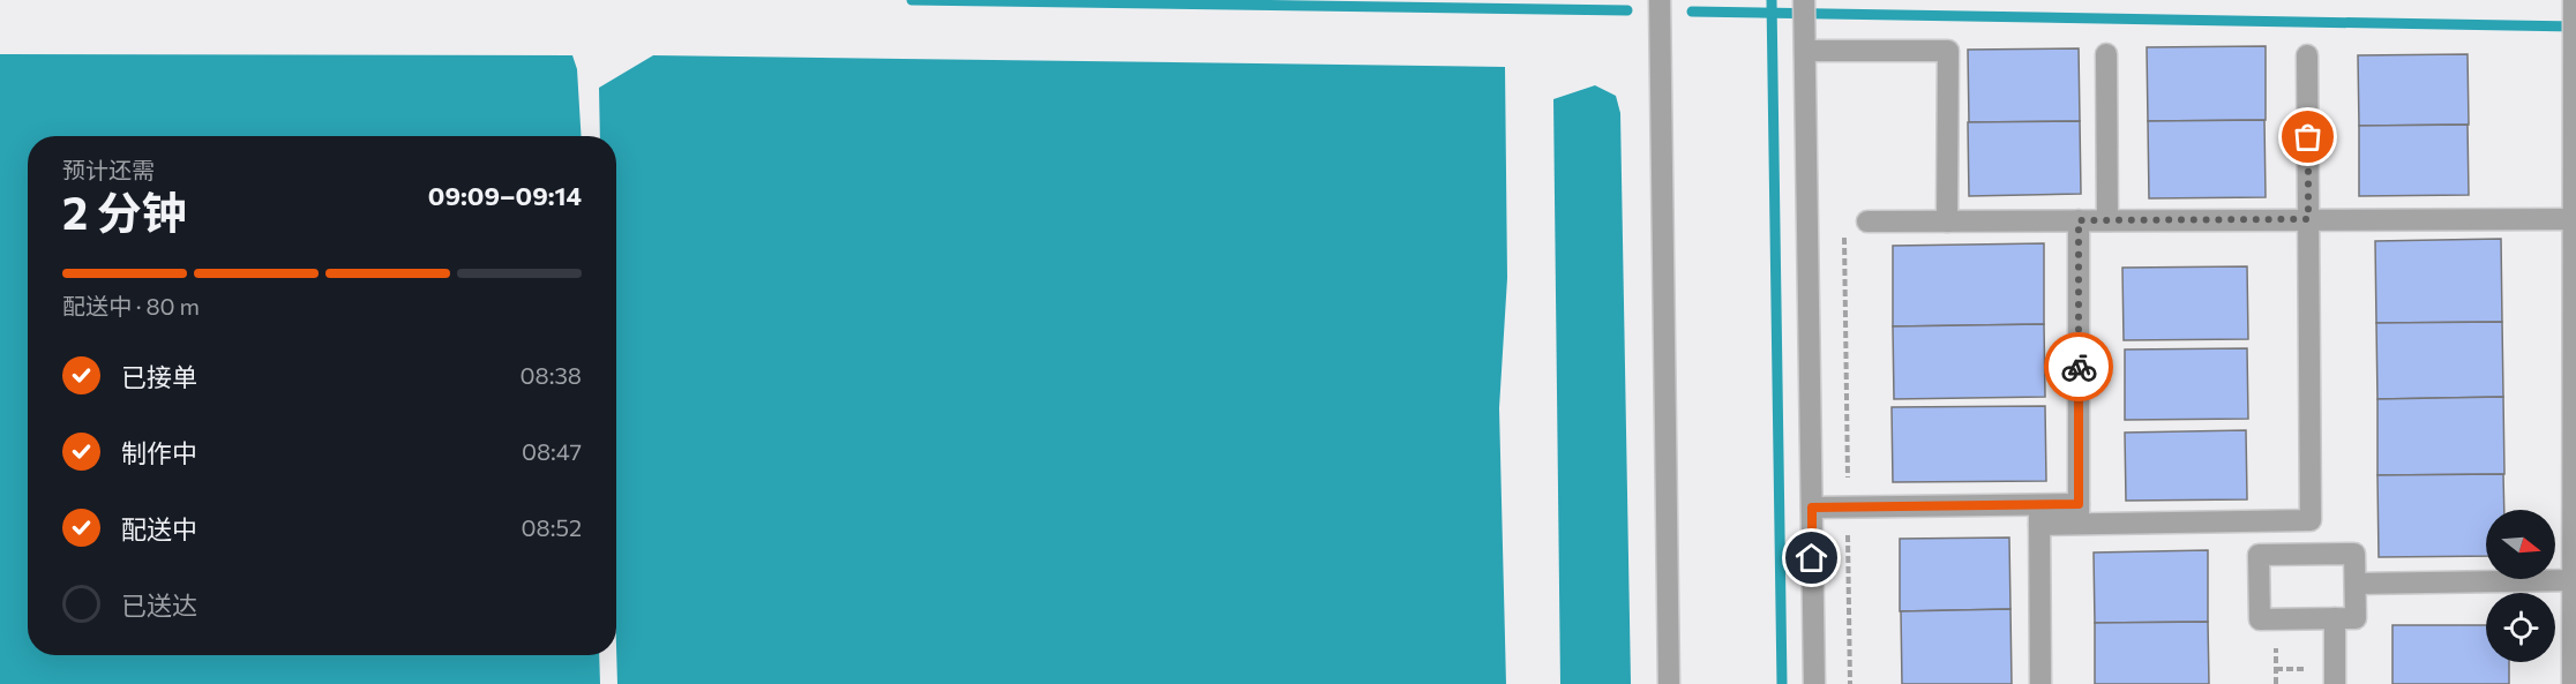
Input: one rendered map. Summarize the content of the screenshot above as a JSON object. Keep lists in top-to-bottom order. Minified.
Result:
{"north":"right","page":{"heading":["2 分钟","预计还需","09:09–09:14"],"bar":"配送中 · 80 m","list":[["已接单","08:38"],["制作中","08:47"],["配送中","08:52"],"已送达"]}}
